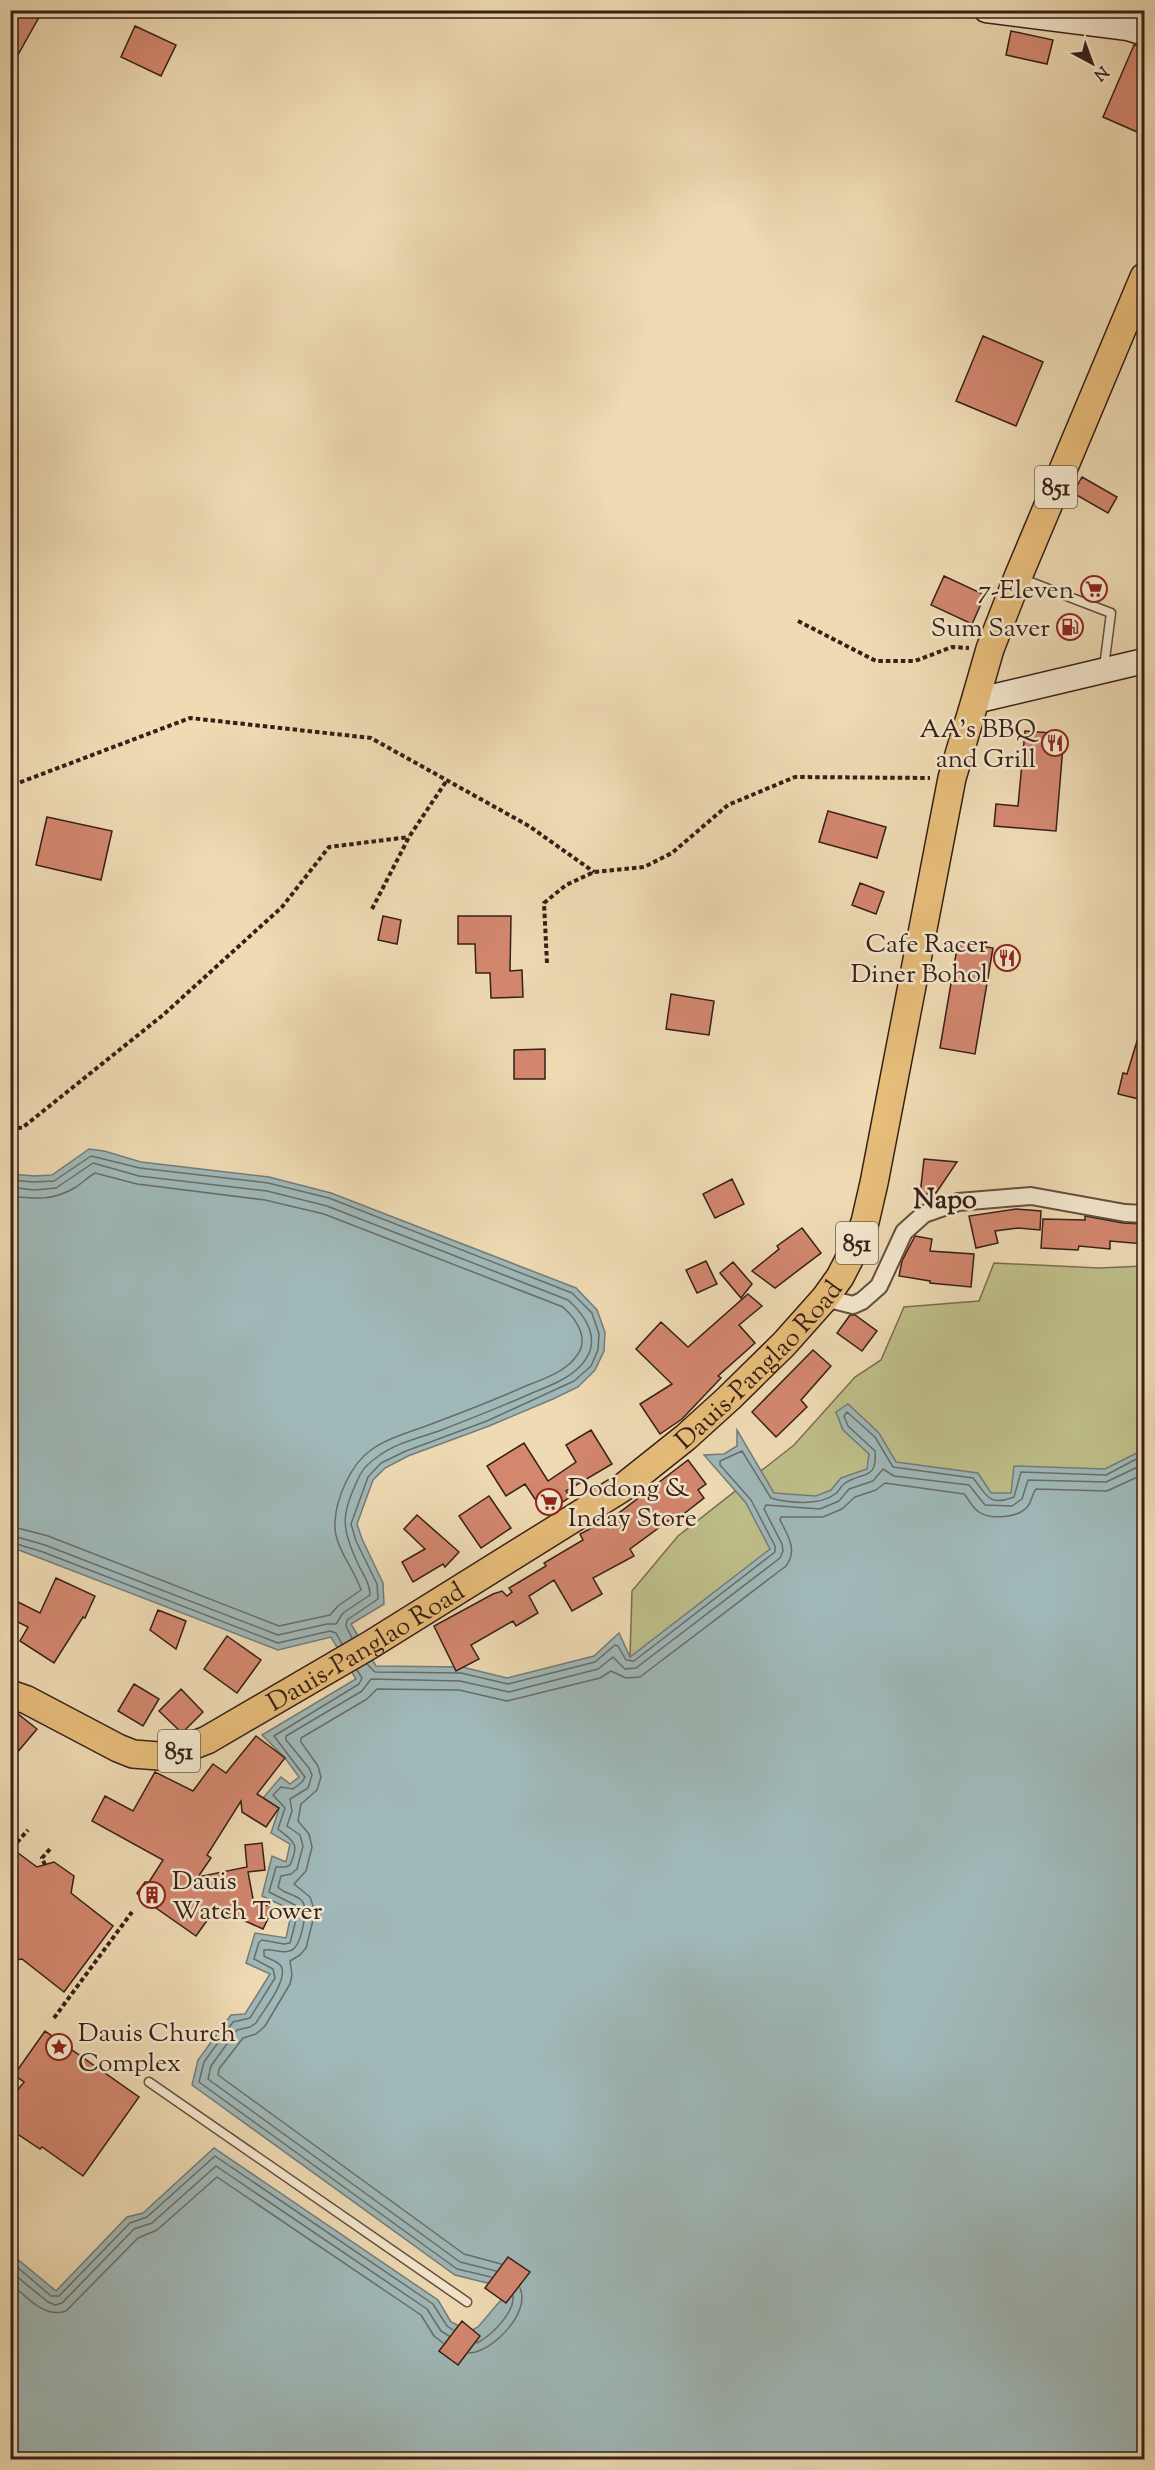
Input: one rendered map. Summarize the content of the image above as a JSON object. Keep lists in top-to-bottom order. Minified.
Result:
{"streets":{"main road":["851","Dauis-Panglao Road"]},"districts":["Napo"],"places":{"supermarket":["7-Eleven","Dodong & Inday Store"],"fuel station":["Sum Saver"],"restaurant":["AA's BBQ and Grill","Cafe Racer Diner Bohol"],"building":["Dauis Watch Tower"],"place":["Dauis Church Complex"]},"north":"bottom right"}
